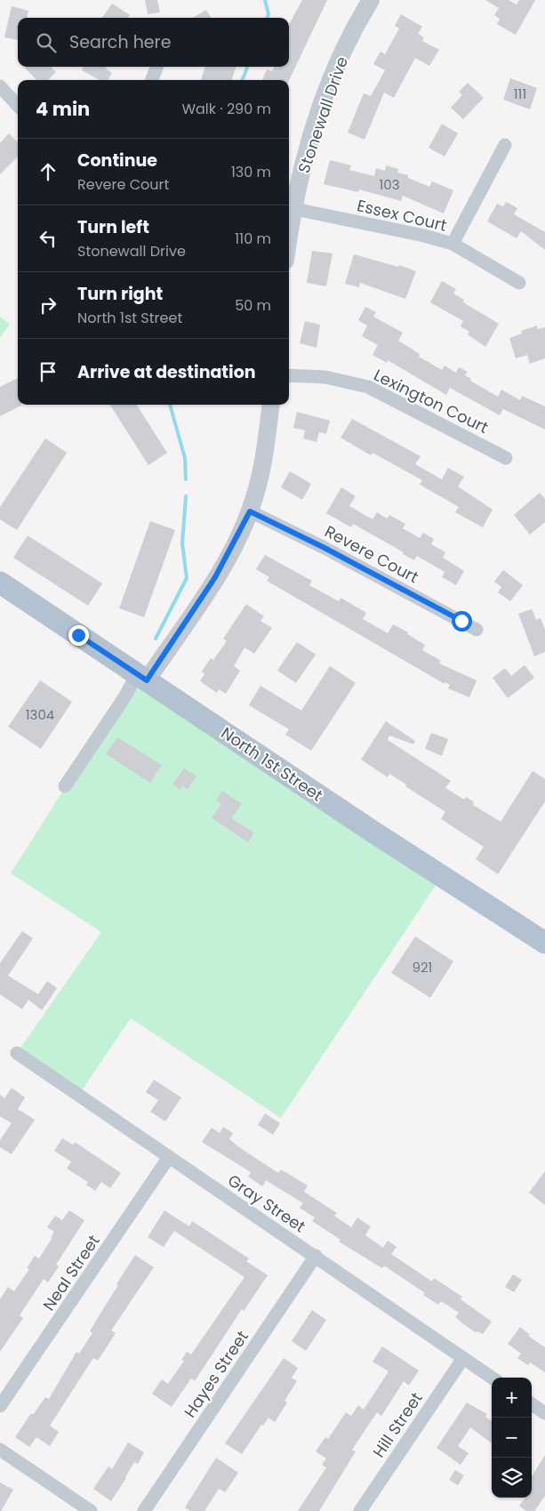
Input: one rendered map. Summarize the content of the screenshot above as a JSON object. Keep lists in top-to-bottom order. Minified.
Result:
{"streets":{"main road":["North 1st Street"],"street":["Stonewall Drive","Essex Court","Lexington Court","Revere Court","Gray Street","Neal Street","Hayes Street","Hill Street"]},"crossings":[["Stonewall Drive","Essex Court"],["Gray Street","Neal Street"],["Gray Street","Hayes Street"],["Gray Street","Hill Street"]],"house_numbers":["111","103","1304","921"],"page":{"search":"Search here","heading":["4 min","Walk · 290 m"],"list":[["Continue","Revere Court","130 m"],["Turn left","Stonewall Drive","110 m"],["Turn right","North 1st Street","50 m"],"Arrive at destination"],"map_buttons":["+","−"]}}
